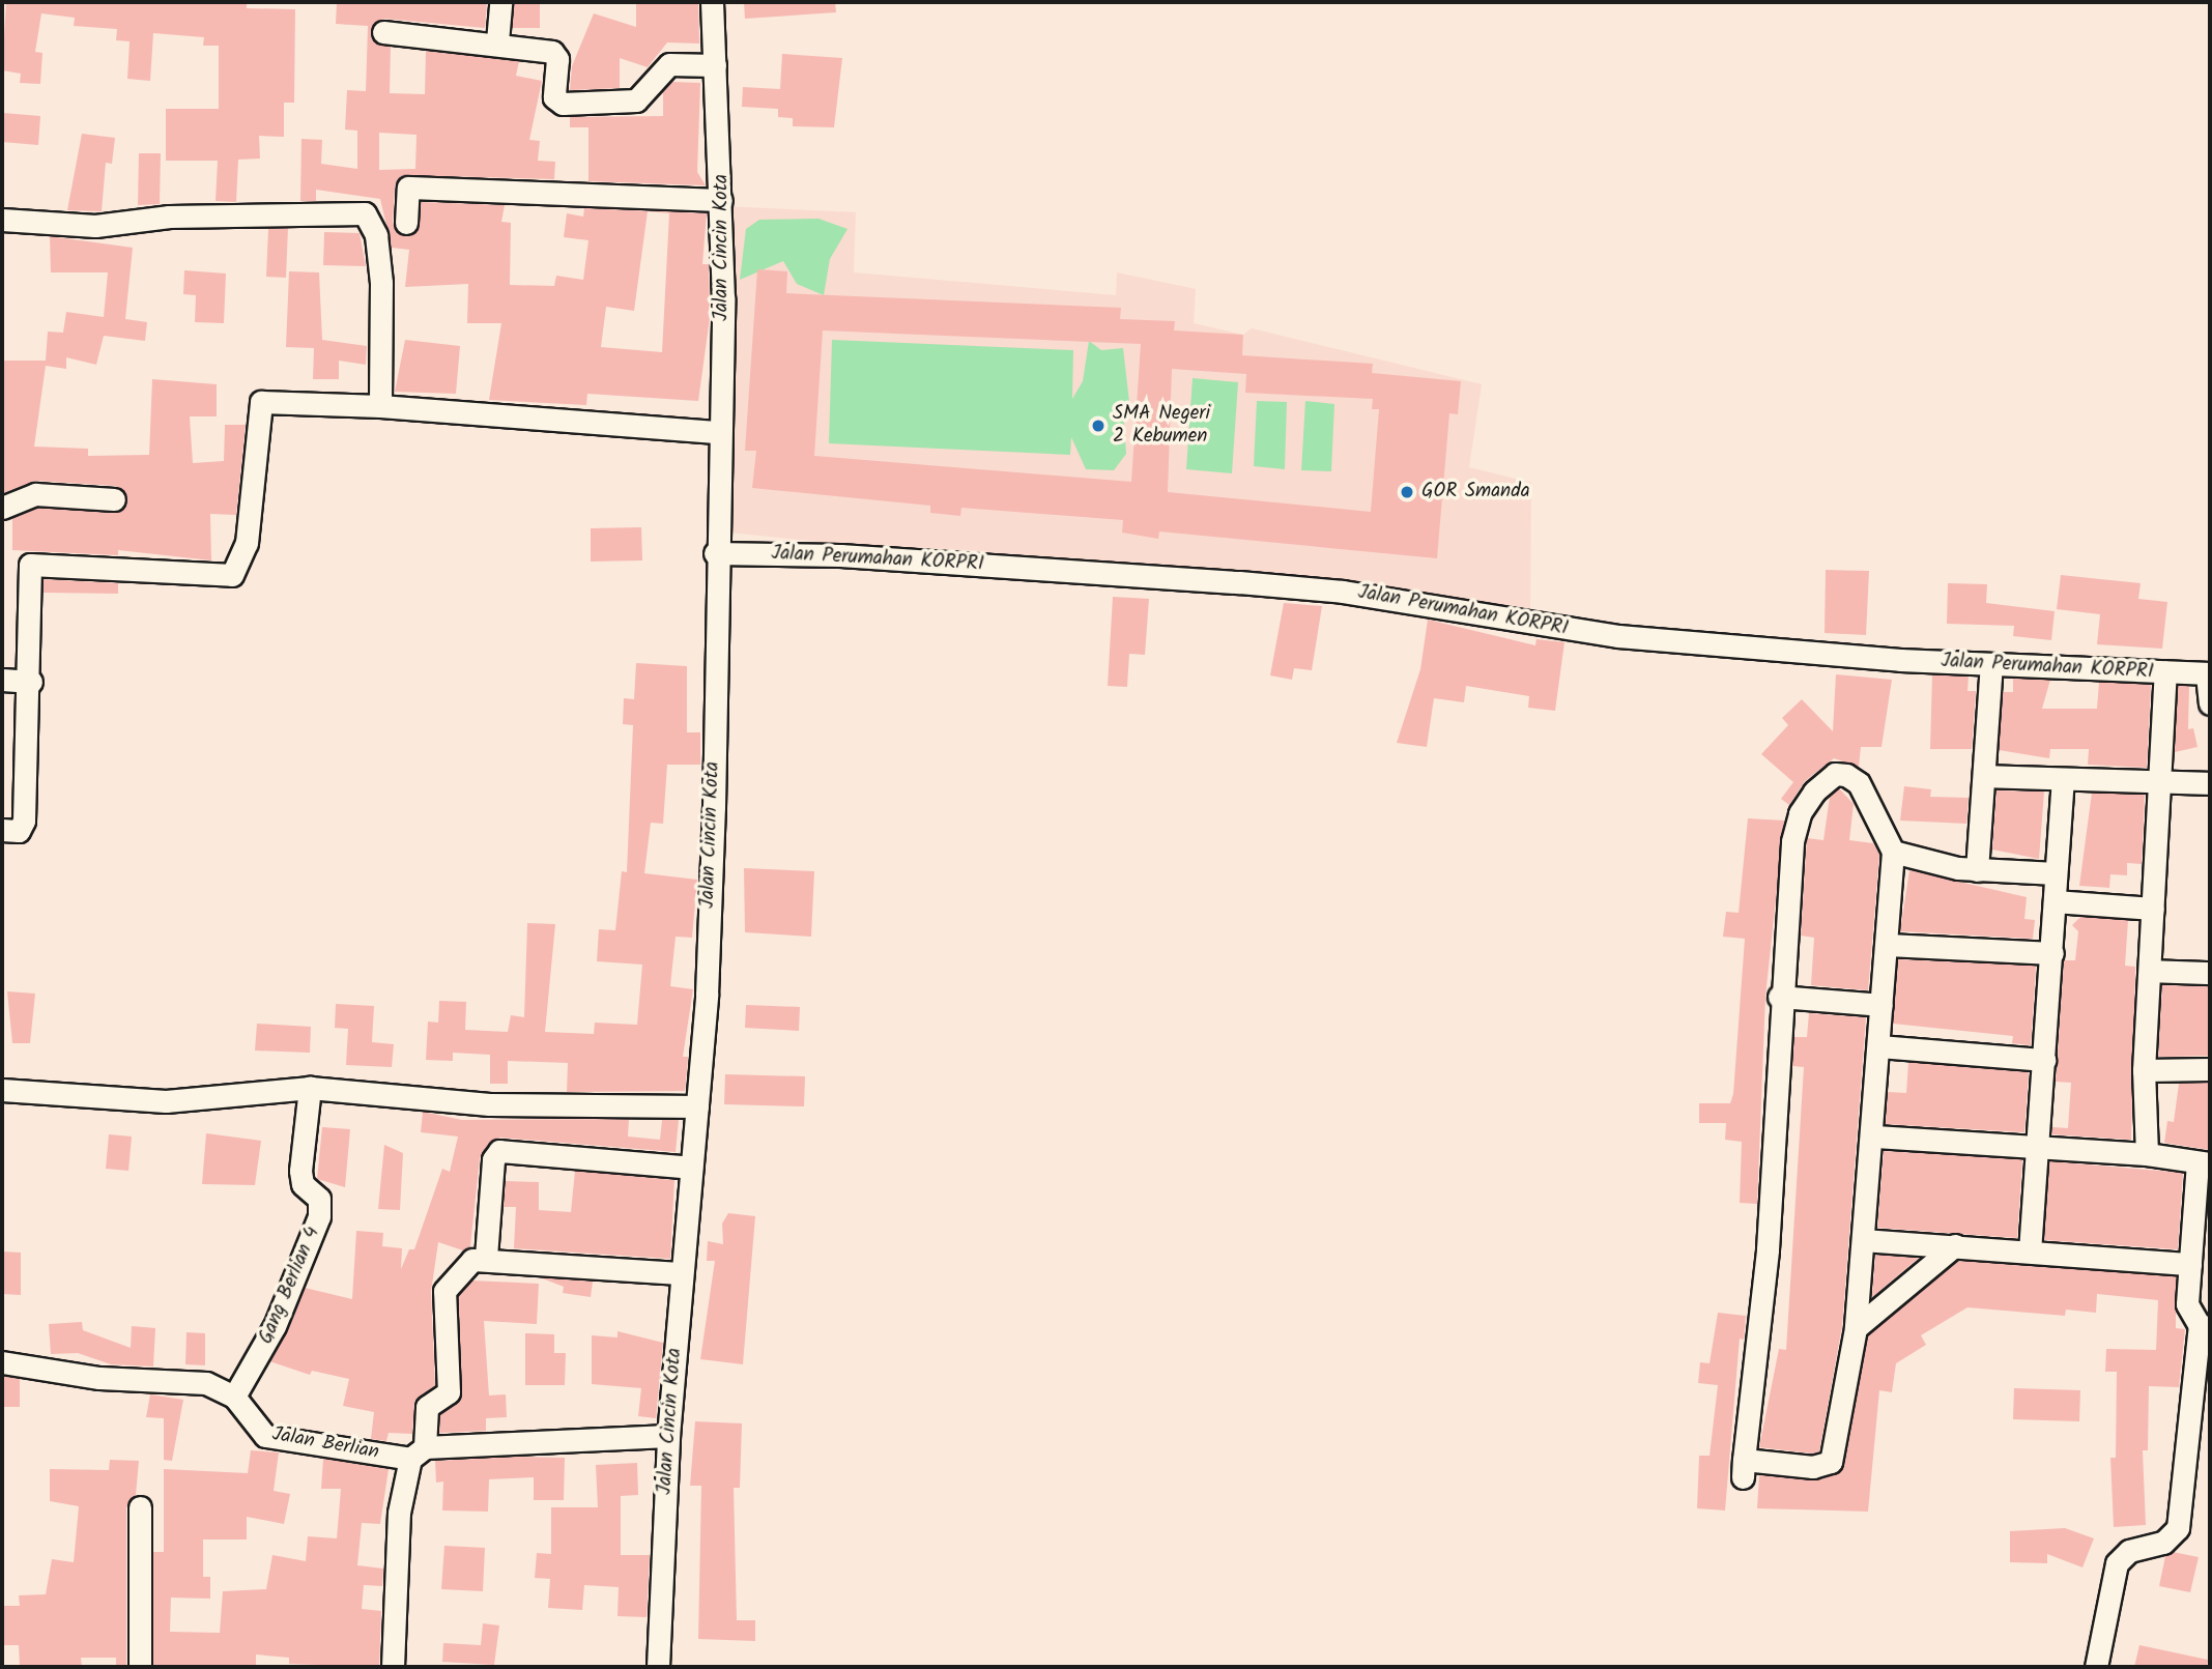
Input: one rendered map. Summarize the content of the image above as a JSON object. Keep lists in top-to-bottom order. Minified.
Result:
{"streets":{"street":["Jalan Cincin Kota","Jalan Perumahan KORPRI","Gang Berlian 4","Jalan Berlian"]},"crossings":[["Jalan Cincin Kota","Jalan Perumahan KORPRI"],["Jalan Cincin Kota","Jalan Berlian"],["Gang Berlian 4","Jalan Berlian"]],"places":["SMA Negeri 2 Kebumen","GOR Smanda"]}
